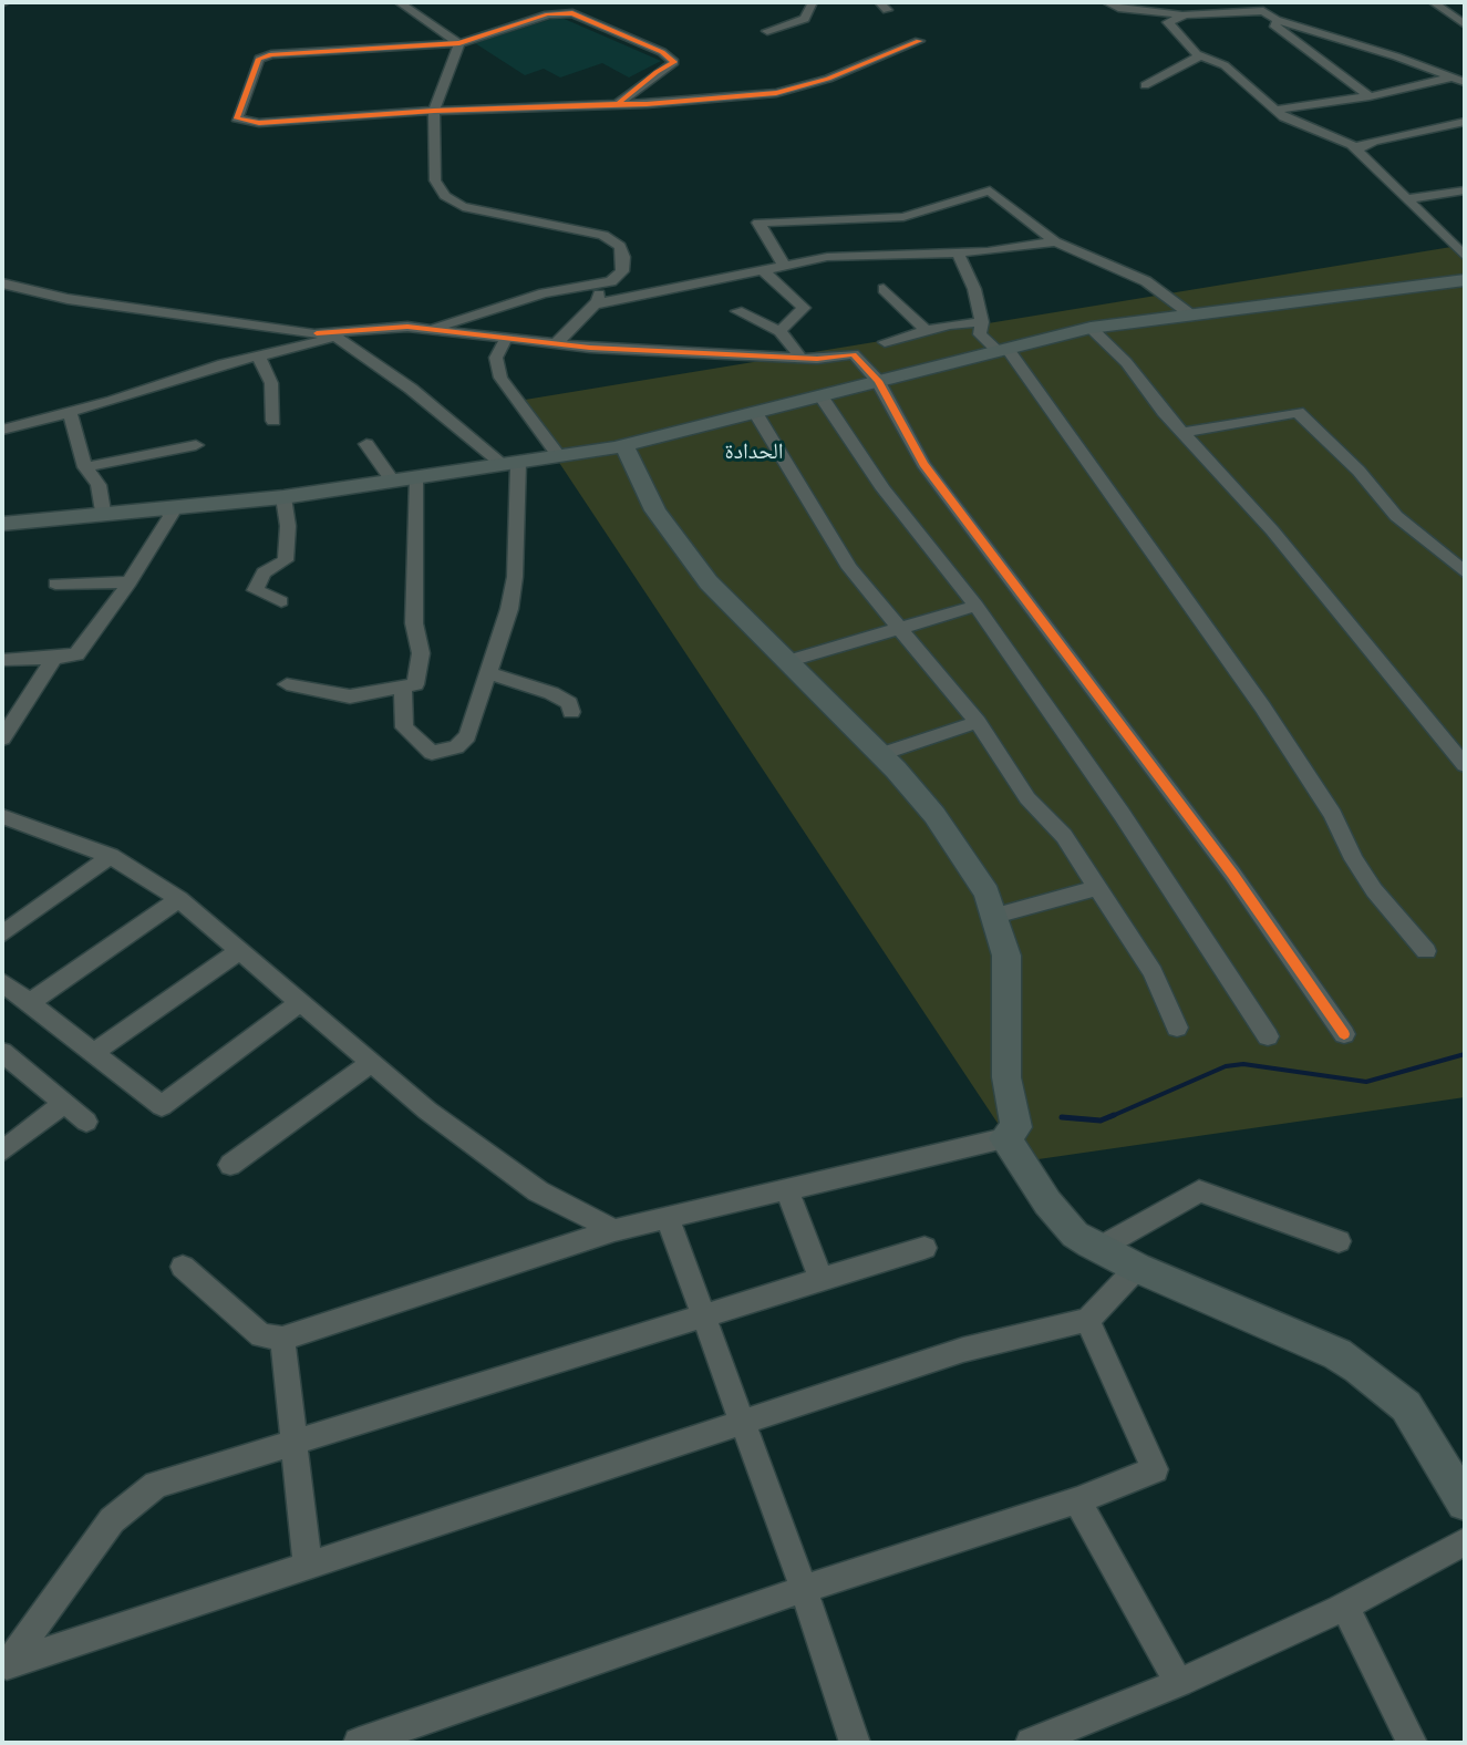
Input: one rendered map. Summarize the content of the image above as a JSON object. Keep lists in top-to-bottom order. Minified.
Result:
{"districts":["الحدادة"]}
